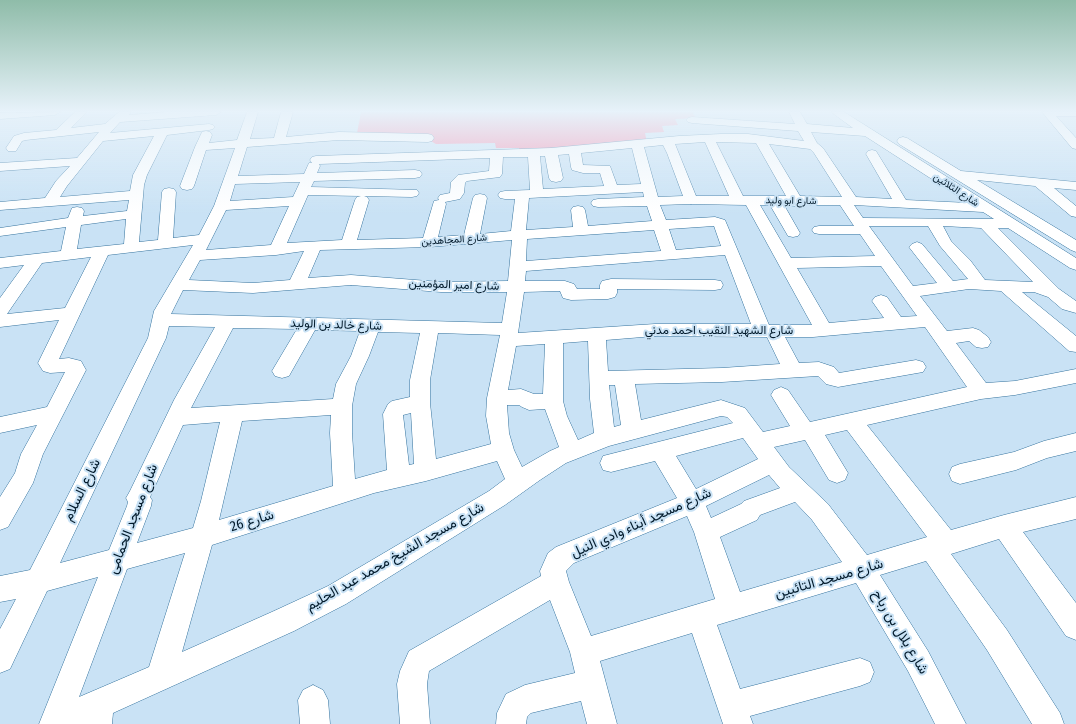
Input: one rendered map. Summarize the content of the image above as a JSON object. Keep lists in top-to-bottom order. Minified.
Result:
{"streets":{"street":["شارع الثلاثين","شارع ابو وليد","شارع المجاهدين","شارع امير المؤمنين","شارع خالد بن الوليد","شارع الشهيد النقيب احمد مدني","شارع السلام","شارع مسجد الحمامى","شارع 26","شارع مسجد أبناء وادي النيل","شارع مسجد الشيخ محمد عبد الحليم","شارع مسجد التائبين","شارع بلال بن رباح"]},"crossings":[["شارع الثلاثين","شارع ابو وليد"],["شارع المجاهدين","شارع السلام"],["شارع امير المؤمنين","شارع السلام"],["شارع خالد بن الوليد","شارع الشهيد النقيب احمد مدني"],["شارع خالد بن الوليد","شارع السلام"],["شارع خالد بن الوليد","شارع مسجد الحمامى"],["شارع السلام","شارع 26"],["شارع مسجد الحمامى","شارع 26"],["شارع مسجد الحمامى","شارع مسجد الشيخ محمد عبد الحليم"],["شارع مسجد أبناء وادي النيل","شارع مسجد التائبين"],["شارع مسجد أبناء وادي النيل","شارع بلال بن رباح"],["شارع مسجد الشيخ محمد عبد الحليم","شارع بلال بن رباح"],["شارع مسجد التائبين","شارع بلال بن رباح"]]}
